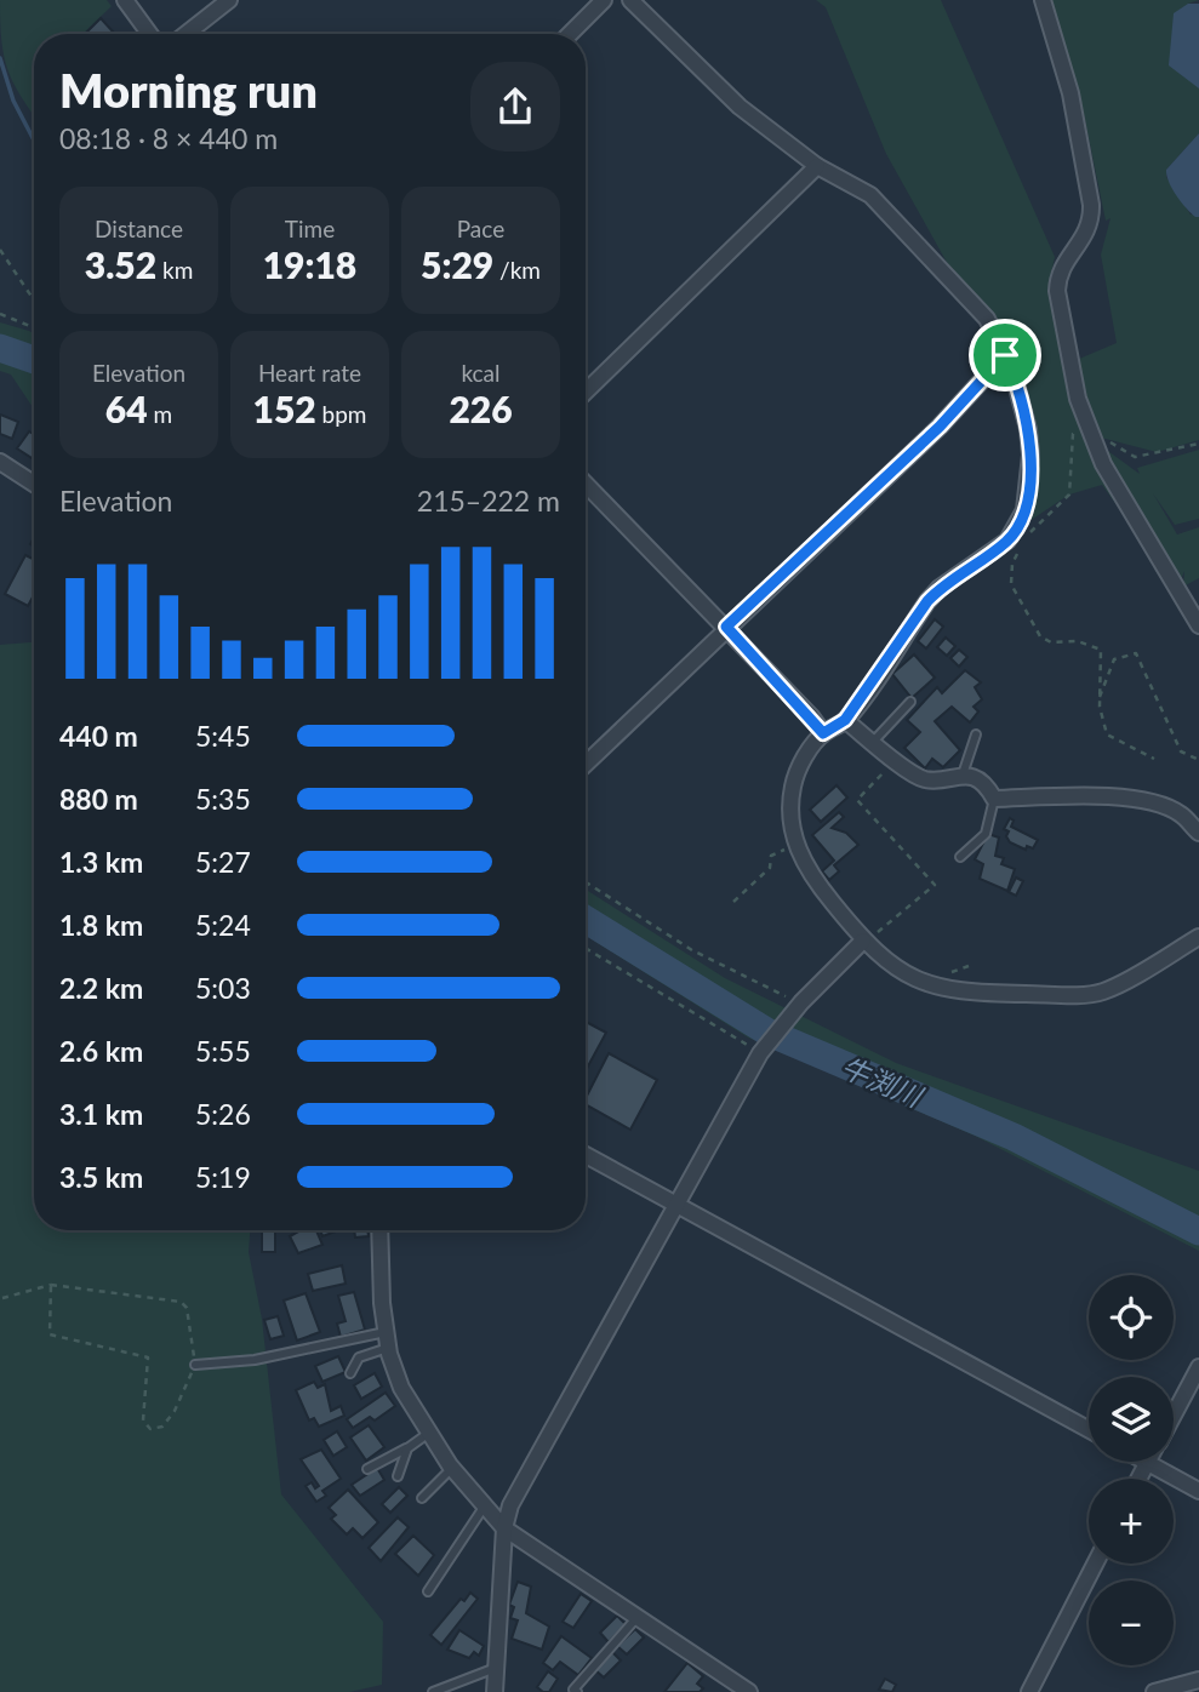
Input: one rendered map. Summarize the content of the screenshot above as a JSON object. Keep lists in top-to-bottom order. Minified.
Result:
{"water":["牛渕川"],"page":{"heading":["Morning run","08:18 · 8 × 440 m"],"stats":[["Distance","3.52 km"],["Time","19:18"],["Pace","5:29 /km"],["Elevation","64 m"],["Heart rate","152 bpm"],["kcal","226"]],"chart":["Elevation","215–222 m"],"list":[{"name":"440 m","note":"5:45"},{"name":"880 m","note":"5:35"},{"name":"1.3 km","note":"5:27"},{"name":"1.8 km","note":"5:24"},{"name":"2.2 km","note":"5:03"},{"name":"2.6 km","note":"5:55"},{"name":"3.1 km","note":"5:26"},{"name":"3.5 km","note":"5:19"}],"map_buttons":["+","−"]}}
